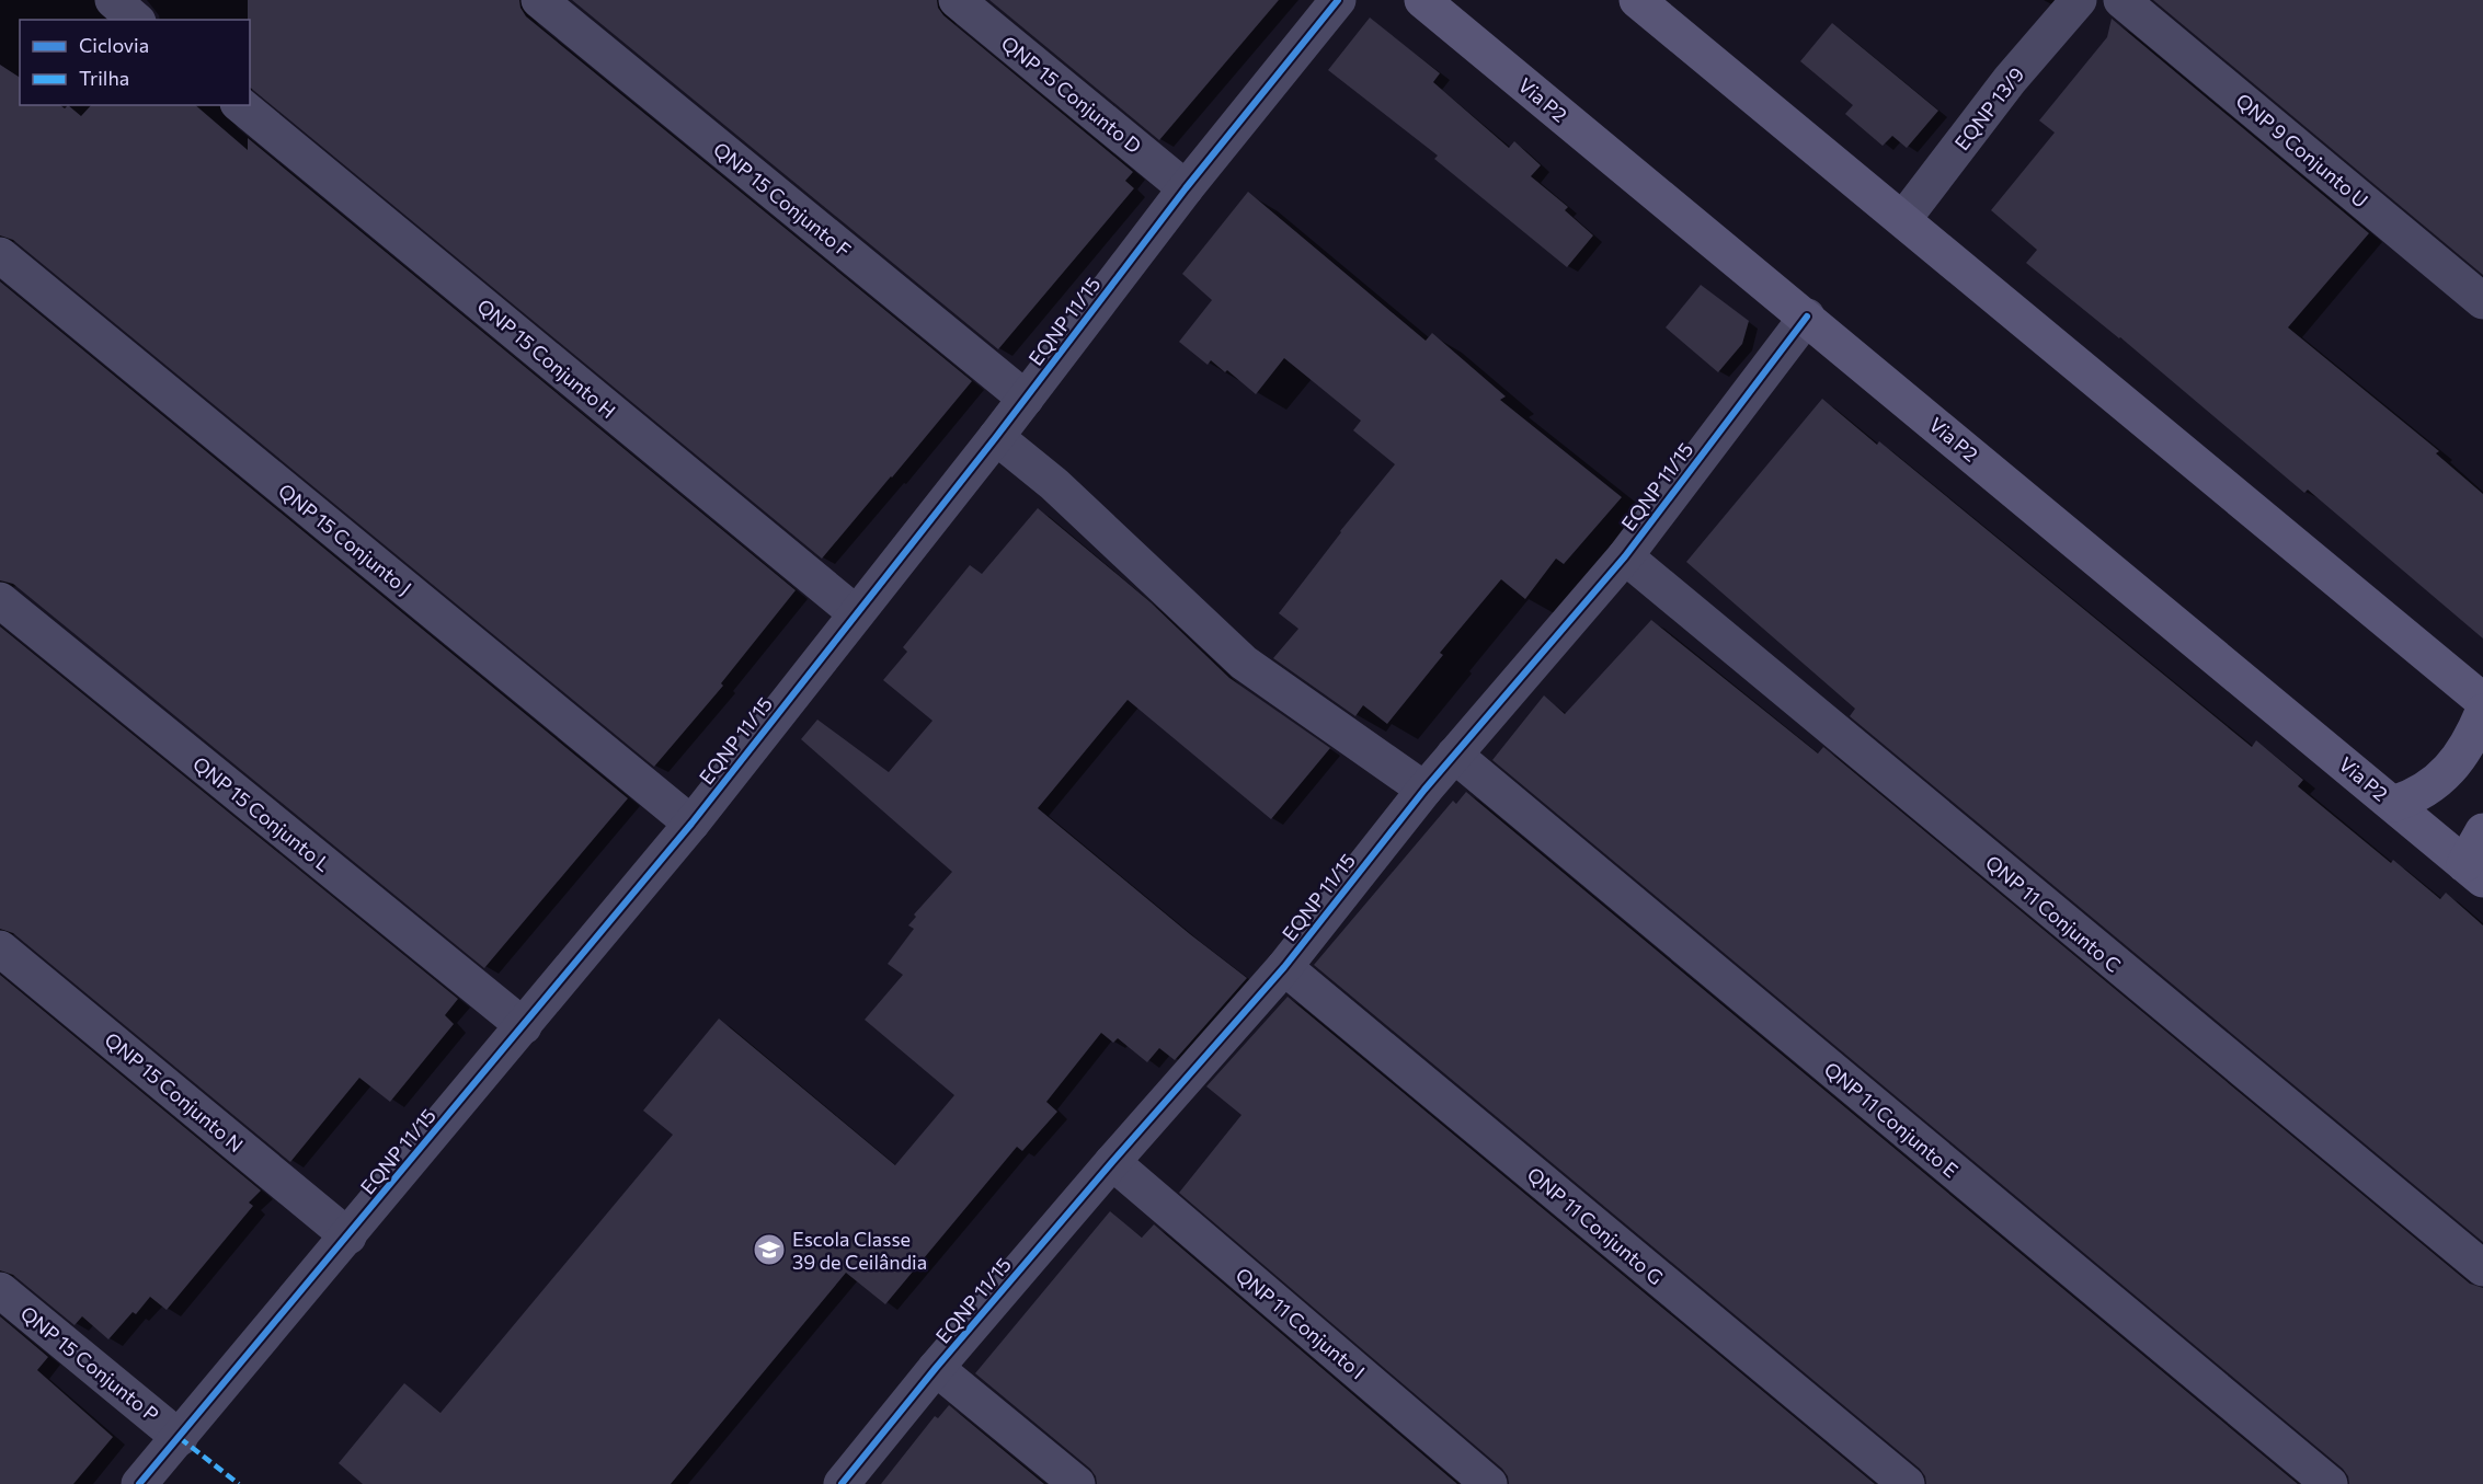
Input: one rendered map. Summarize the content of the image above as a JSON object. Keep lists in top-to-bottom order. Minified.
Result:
{"streets":{"main road":["Via P2"],"street":["QNP 15 Conjunto D","EQNP 13/9","QNP 9 Conjunto U","QNP 15 Conjunto F","EQNP 11/15","QNP 15 Conjunto H","QNP 15 Conjunto J","QNP 15 Conjunto L","QNP 11 Conjunto C","QNP 15 Conjunto N","QNP 11 Conjunto E","QNP 11 Conjunto G","QNP 11 Conjunto I","QNP 15 Conjunto P"]},"crossings":[["QNP 15 Conjunto D","EQNP 11/15"],["Via P2","EQNP 11/15"],["QNP 15 Conjunto F","EQNP 11/15"],["EQNP 11/15","QNP 15 Conjunto H"],["EQNP 11/15","QNP 15 Conjunto J"],["EQNP 11/15","QNP 15 Conjunto L"],["EQNP 11/15","QNP 11 Conjunto C"],["EQNP 11/15","QNP 15 Conjunto N"],["EQNP 11/15","QNP 11 Conjunto E"],["EQNP 11/15","QNP 11 Conjunto G"],["EQNP 11/15","QNP 11 Conjunto I"],["EQNP 11/15","QNP 15 Conjunto P"]],"places":{"school or university":["Escola Classe 39 de Ceilândia"]},"legend":["Ciclovia","Trilha"]}
